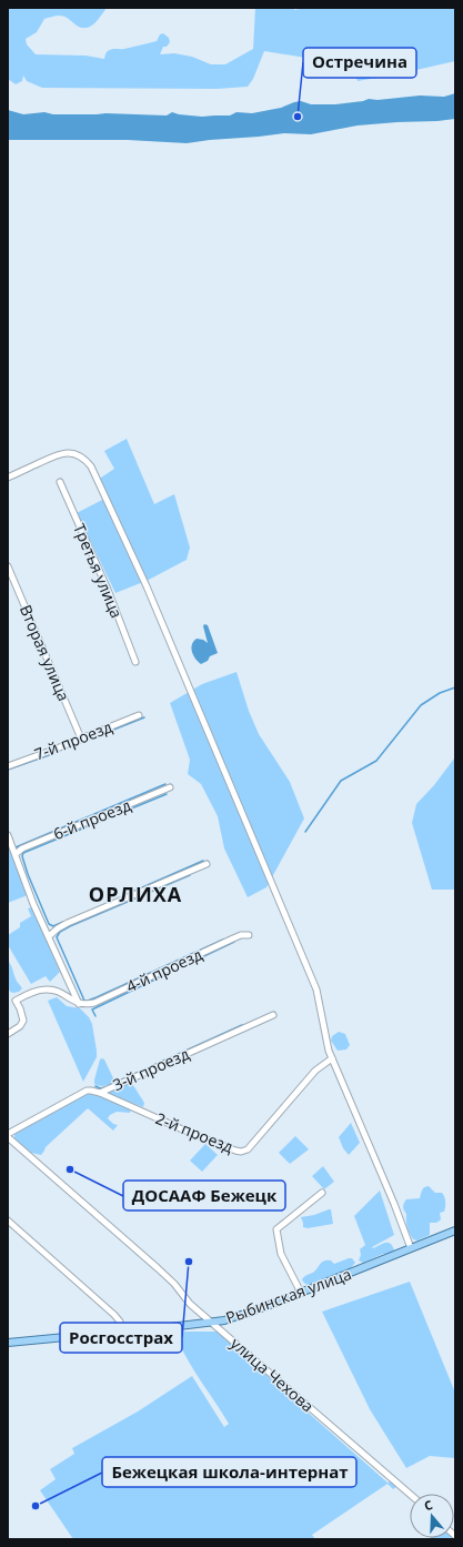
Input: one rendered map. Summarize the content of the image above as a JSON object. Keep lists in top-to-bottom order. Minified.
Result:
{"streets":{"main road":["Рыбинская улица"],"street":["Третья улица","Вторая улица","7-й проезд","6-й проезд","4-й проезд","3-й проезд","2-й проезд","улица Чехова"]},"crossings":[["Вторая улица","7-й проезд"],["3-й проезд","2-й проезд"],["3-й проезд","улица Чехова"],["Рыбинская улица","улица Чехова"]],"districts":["ОРЛИХА"],"places":["Остречина","ДОСААФ Бежецк","Росгосстрах","Бежецкая школа-интернат"],"north":"top"}
